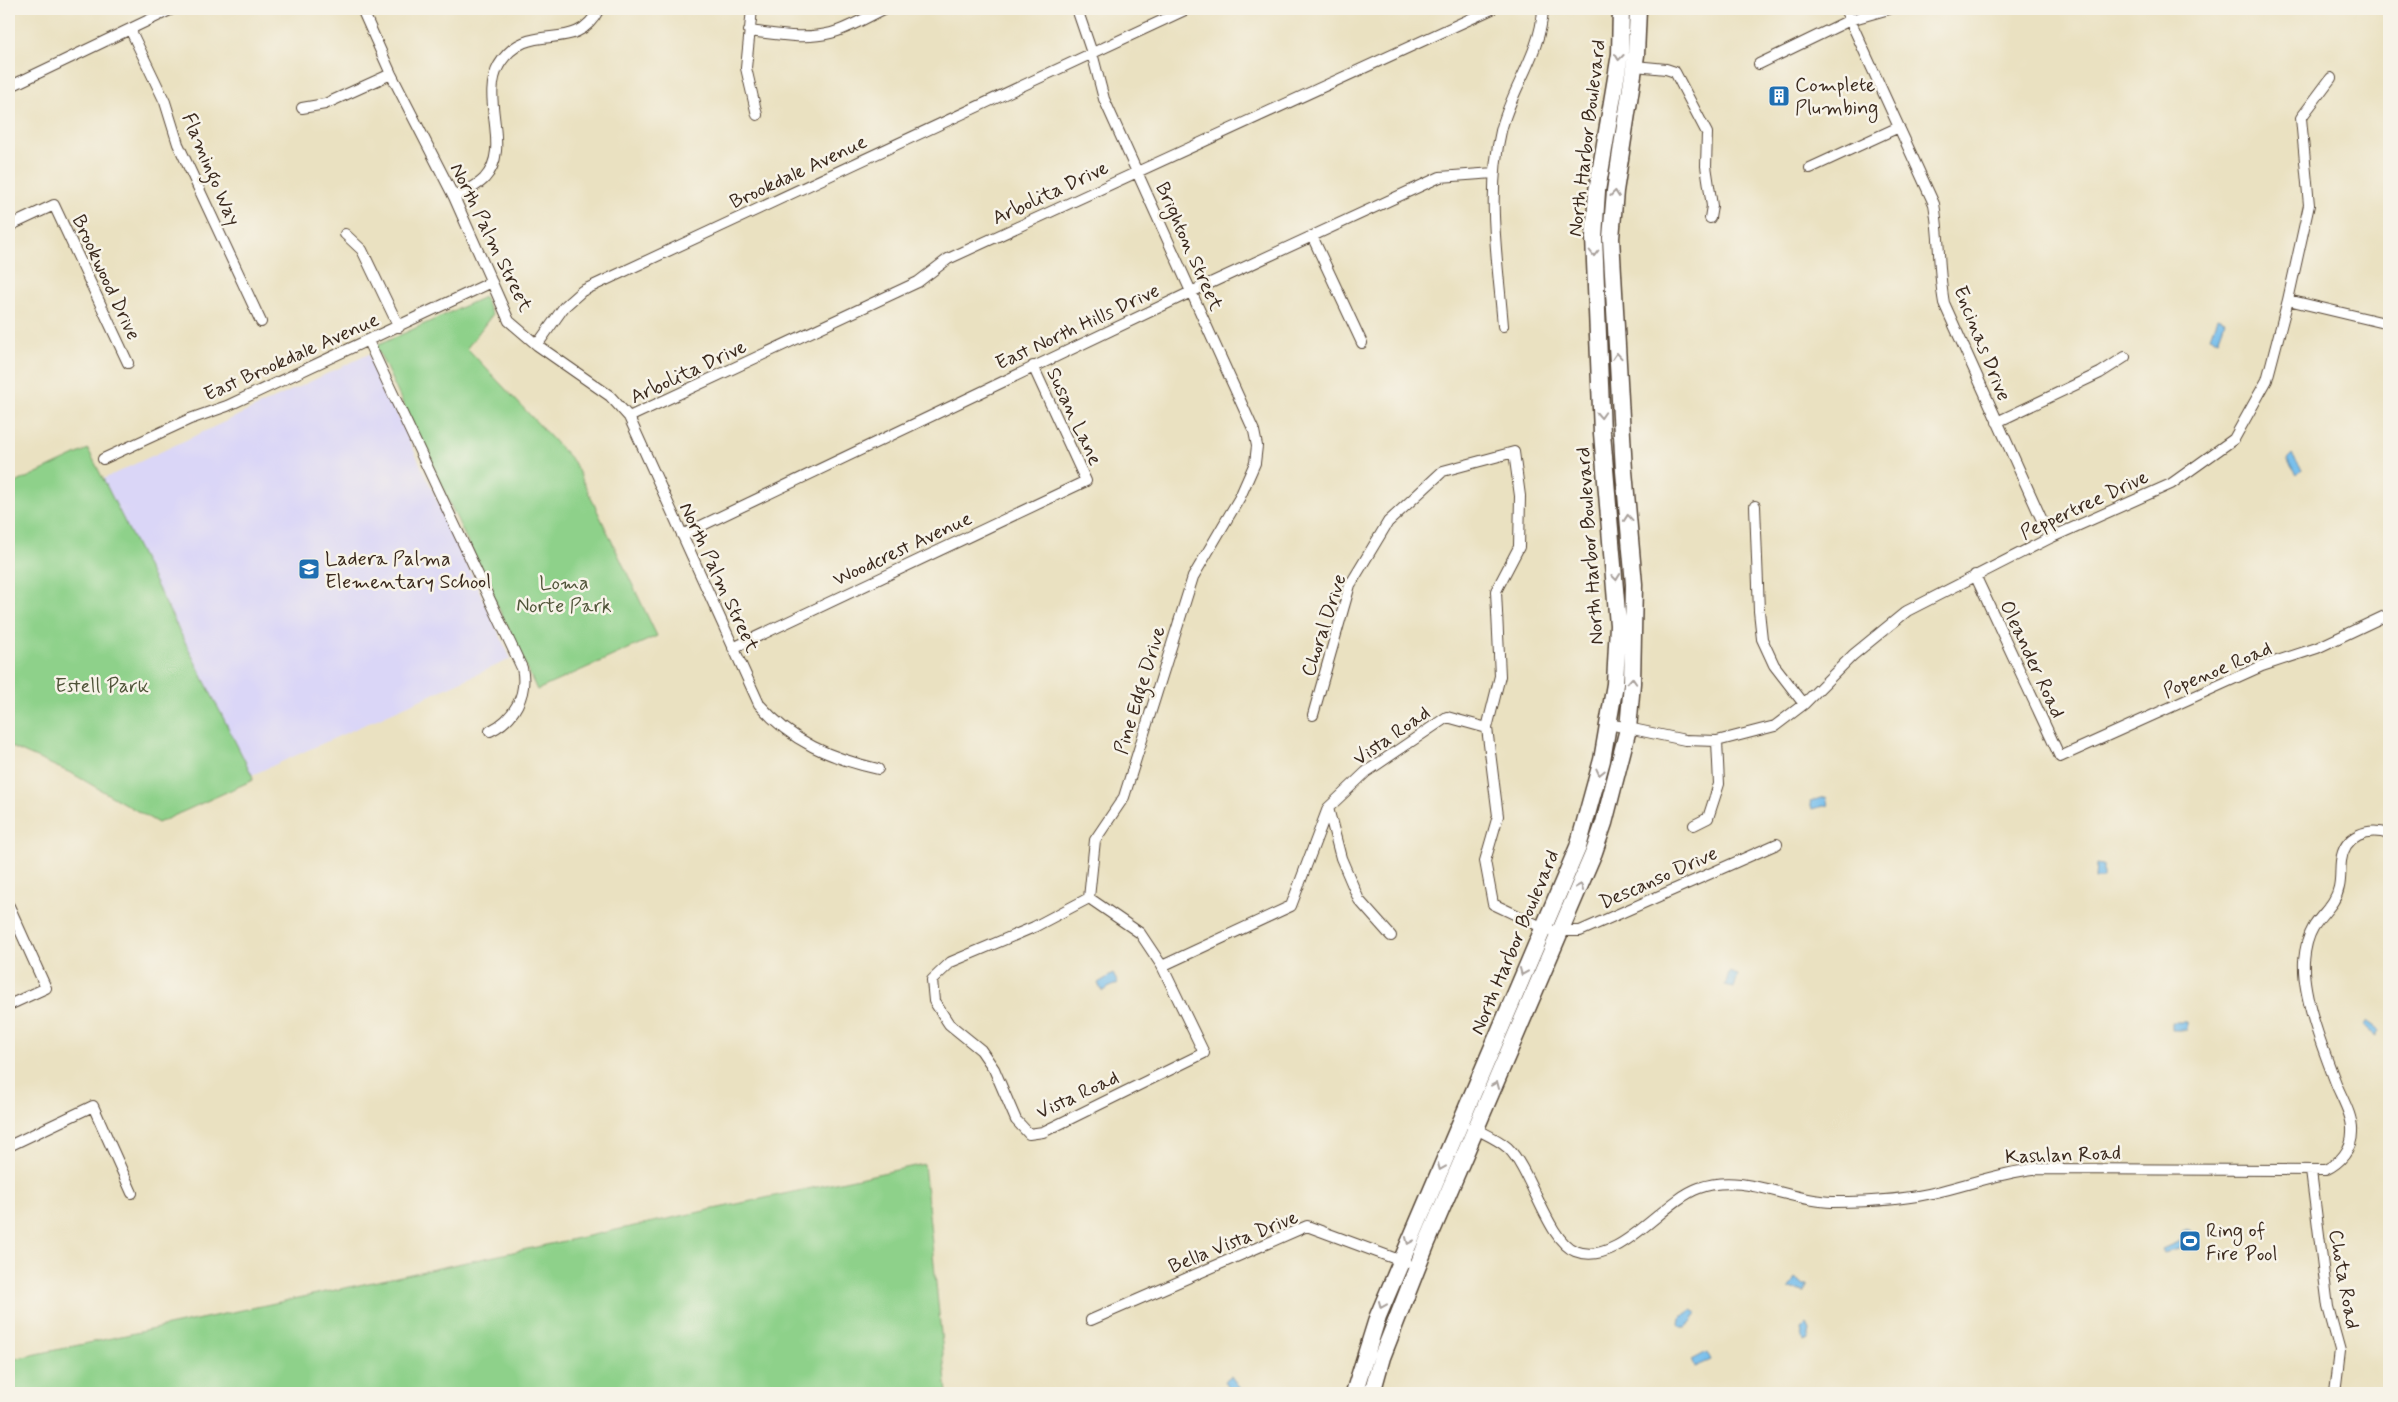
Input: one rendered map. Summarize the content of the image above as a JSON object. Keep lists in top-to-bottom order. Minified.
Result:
{"streets":{"main road":["North Harbor Boulevard"],"street":["Flamingo Way","Brookdale Avenue","Arbolita Drive","North Palm Street","Brighton Street","Brookwood Drive","East North Hills Drive","Encinas Drive","East Brookdale Avenue","Susan Lane","Peppertree Drive","Woodcrest Avenue","Choral Drive","Oleander Road","Popenoe Road","Pine Edge Drive","Vista Road","Descanso Drive","Kashlan Road","Bella Vista Drive","Chota Road"]},"crossings":[["North Harbor Boulevard","Peppertree Drive"],["North Harbor Boulevard","Descanso Drive"],["North Harbor Boulevard","Kashlan Road"],["North Harbor Boulevard","Bella Vista Drive"],["Brookdale Avenue","North Palm Street"],["Brookdale Avenue","Brighton Street"],["Arbolita Drive","North Palm Street"],["Arbolita Drive","Brighton Street"],["North Palm Street","East North Hills Drive"],["North Palm Street","East Brookdale Avenue"],["North Palm Street","Woodcrest Avenue"],["Brighton Street","East North Hills Drive"],["Brighton Street","Pine Edge Drive"],["East North Hills Drive","Susan Lane"],["Encinas Drive","Peppertree Drive"],["Susan Lane","Woodcrest Avenue"],["Peppertree Drive","Oleander Road"],["Choral Drive","Vista Road"],["Oleander Road","Popenoe Road"],["Pine Edge Drive","Vista Road"],["Kashlan Road","Chota Road"]],"parks":["Loma Norte Park","Estell Park"],"places":{"building":["Complete Plumbing"],"school or university":["Ladera Palma Elementary School"],"sports":["Ring of Fire Pool"]}}
